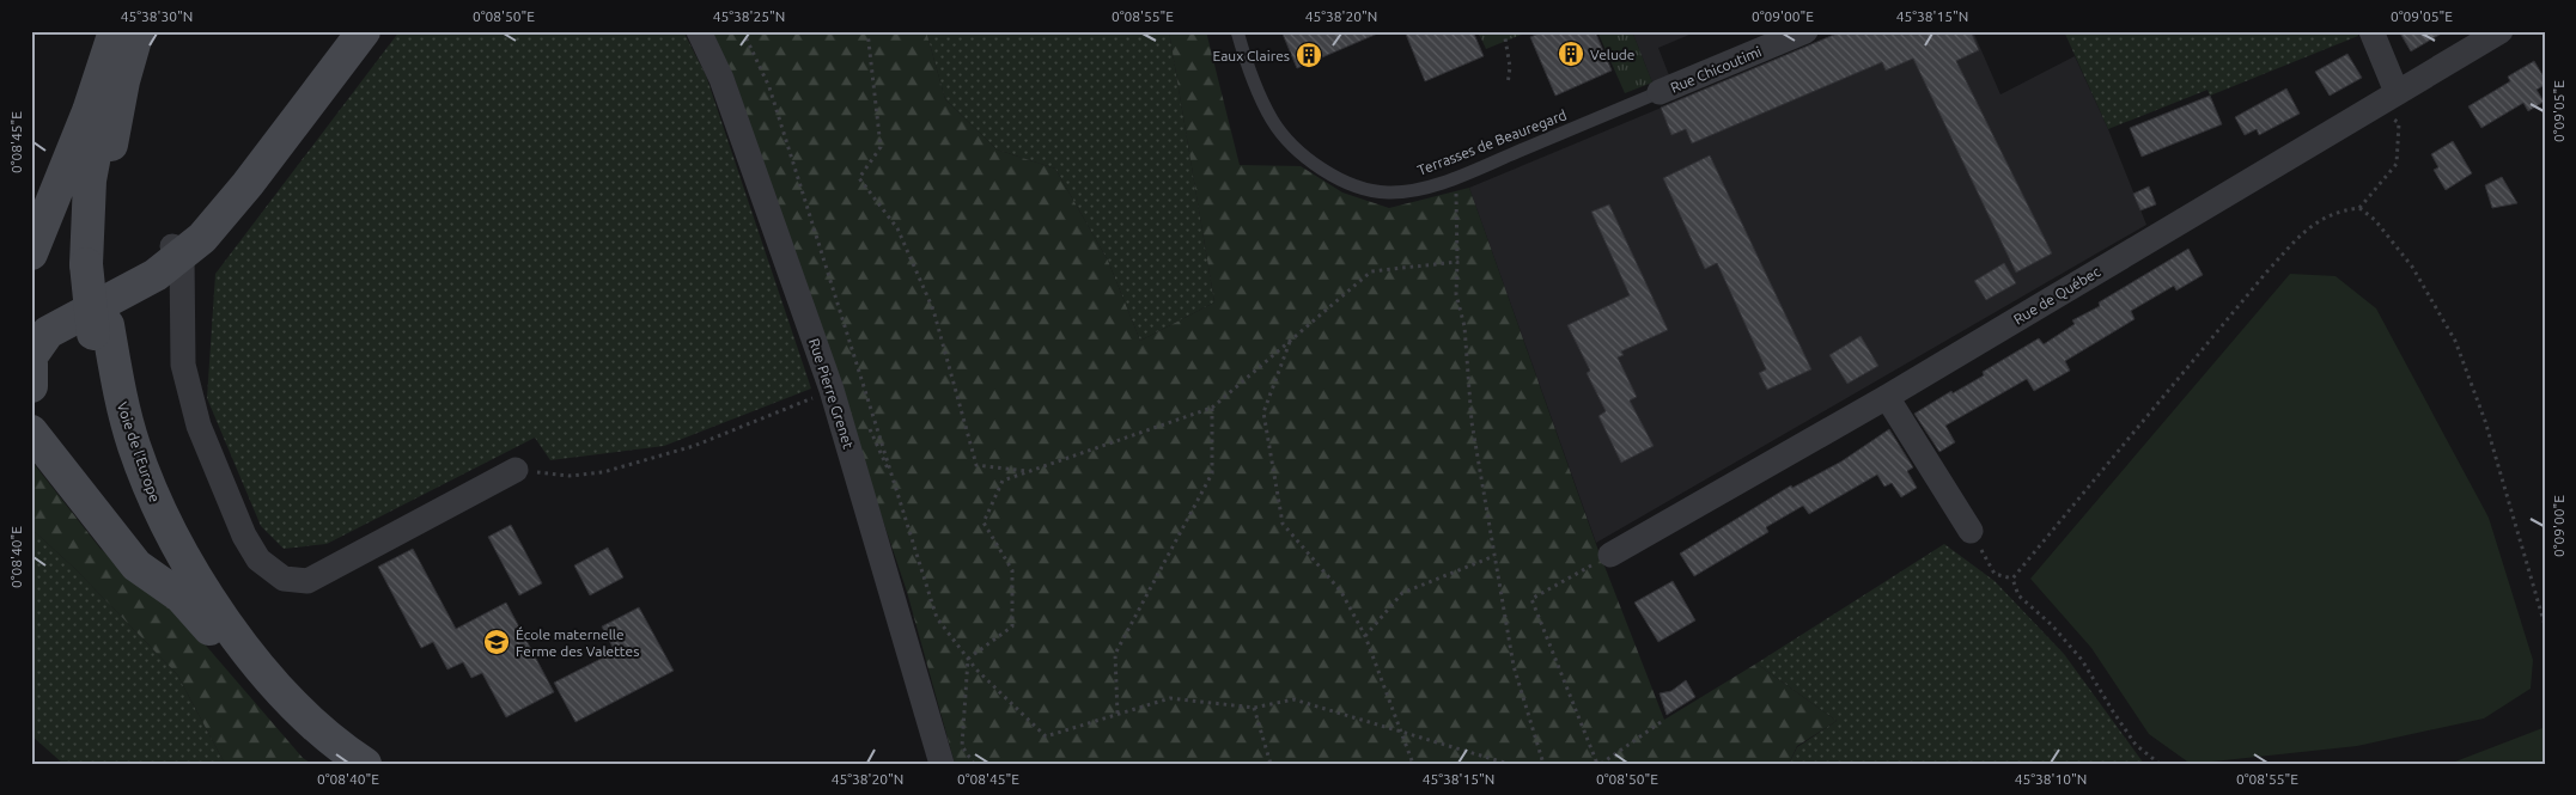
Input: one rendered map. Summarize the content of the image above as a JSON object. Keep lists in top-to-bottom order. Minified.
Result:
{"streets":{"main road":["Voie de l'Europe"],"street":["Rue Chicoutimi","Rue de Québec","Rue Pierre Grenet"],"lane":["Terrasses de Beauregard"]},"crossings":[["Rue Chicoutimi","Terrasses de Beauregard"]],"places":{"building":["Velude","Eaux Claires"],"school or university":["École maternelle Ferme des Valettes"]},"coordinates":["45°38'30\"N","0°08'50\"E","45°38'25\"N","0°08'55\"E","45°38'20\"N","0°09'00\"E","45°38'15\"N","0°09'05\"E","0°08'45\"E","0°08'40\"E","45°38'10\"N"]}
